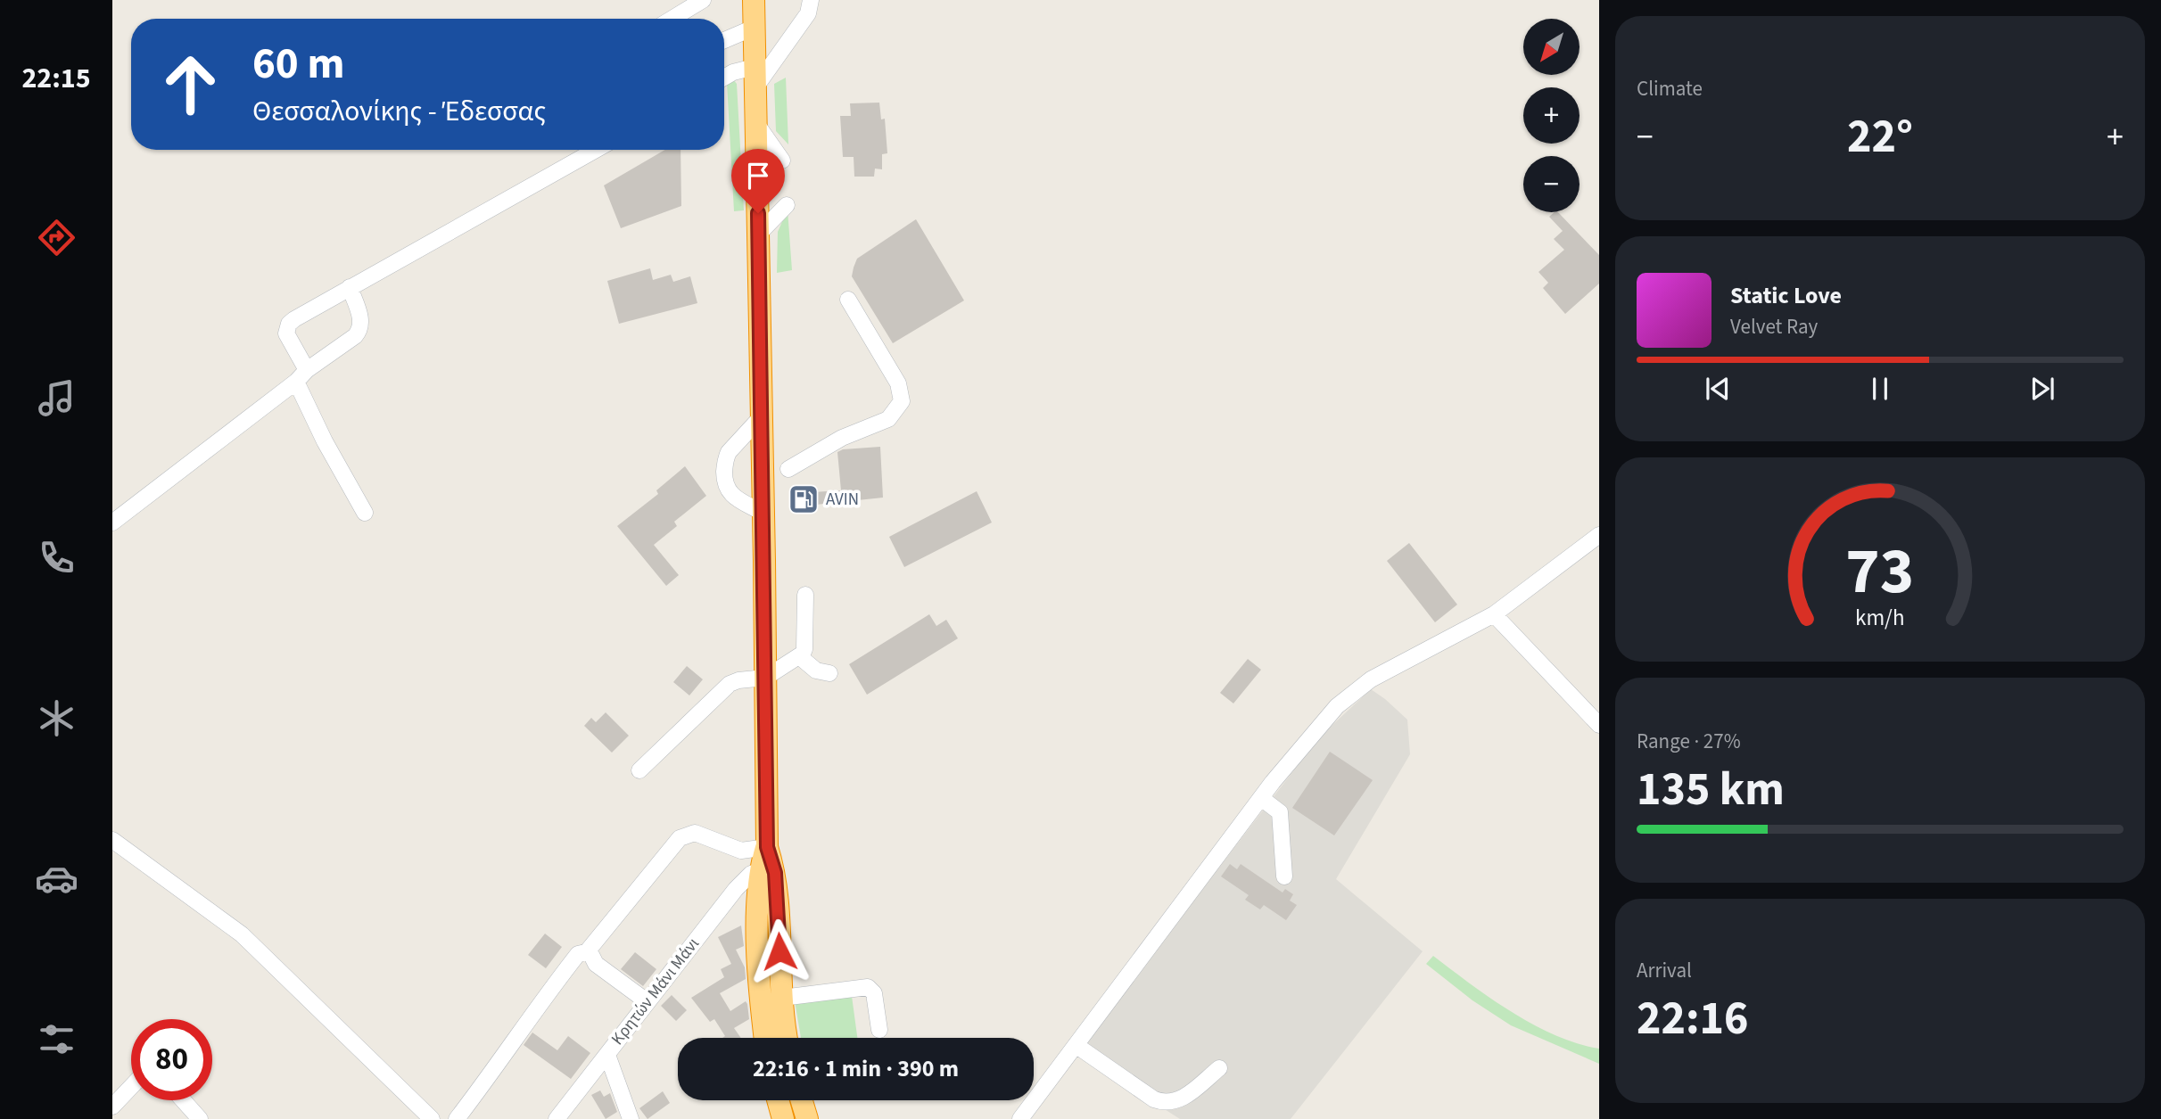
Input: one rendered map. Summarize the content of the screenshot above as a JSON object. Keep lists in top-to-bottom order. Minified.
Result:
{"streets":{"street":["Κρητών Μάνι Μάνι"]},"places":{"fuel station":["AVIN"]},"north":"bottom left","page":{"tabs":"22:15","tile":["Climate",["Range · 27%","135 km"],["Arrival","22:16"]],"map_buttons":["+","−"],"turn":["60 m","Θεσσαλονίκης - Έδεσσας"],"heat":["−","22°","+"],"song":["Static Love","Velvet Ray"],"limit":"80","trip":"22:16 · 1 min · 390 m","gauge":["73","km/h"]}}
